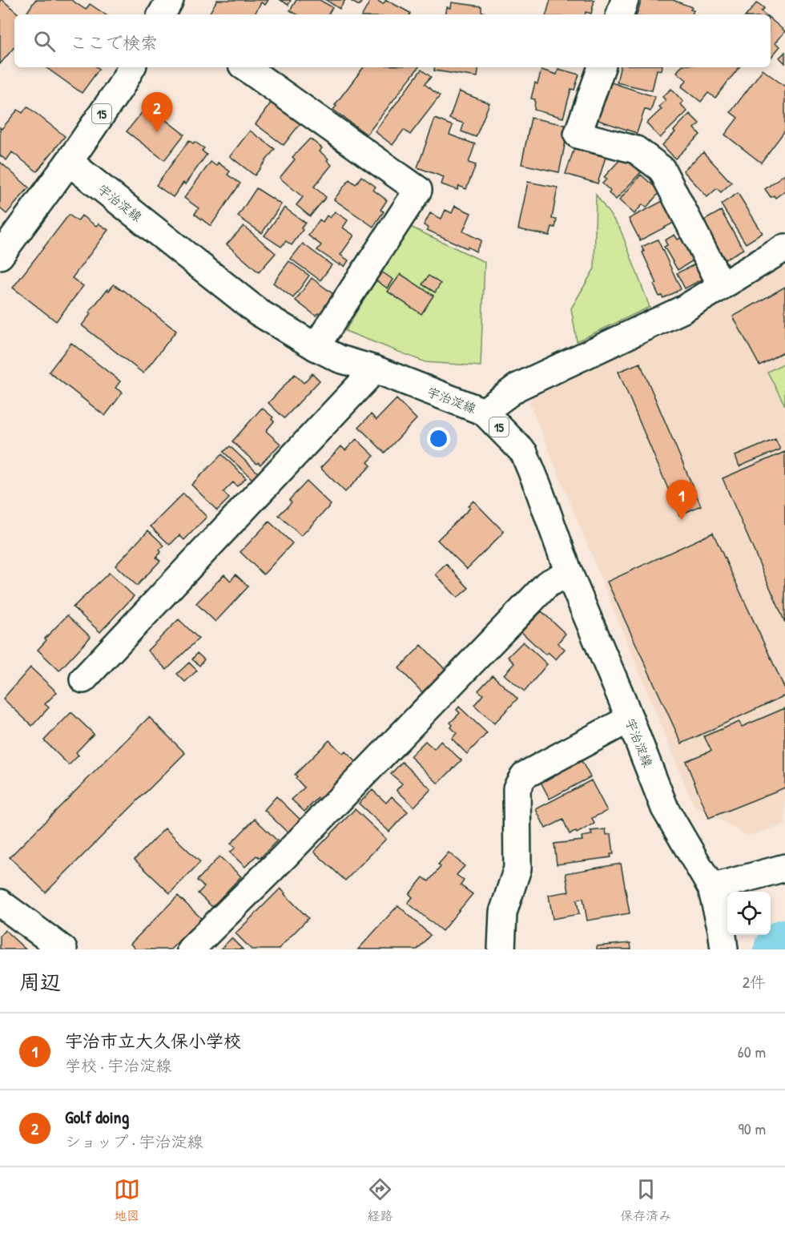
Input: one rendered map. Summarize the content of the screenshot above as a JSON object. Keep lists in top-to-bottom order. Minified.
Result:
{"streets":{"street":["15","宇治淀線"]},"crossings":[["15","宇治淀線"]],"page":{"search":"ここで検索","pins":["2","1"],"heading":["周辺","2件"],"list":[{"mark":"1","name":"宇治市立大久保小学校","note":"学校 · 宇治淀線","value":"60 m"},{"mark":"2","name":"Golf doing","note":"ショップ · 宇治淀線","value":"90 m"}],"nav":["地図","経路","保存済み"]}}
